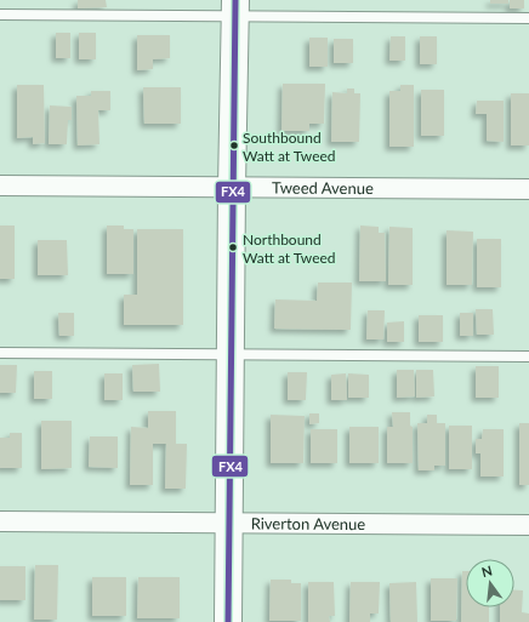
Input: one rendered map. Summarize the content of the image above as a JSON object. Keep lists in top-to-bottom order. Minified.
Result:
{"streets":{"street":["Tweed Avenue","Riverton Avenue"]},"places":["Southbound Watt at Tweed","Northbound Watt at Tweed"],"lines":["transit line FX4"],"north":"top"}
